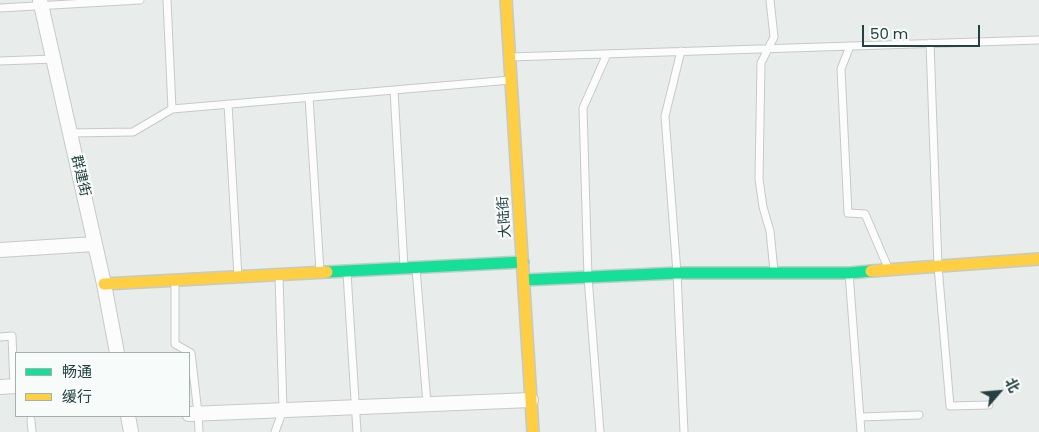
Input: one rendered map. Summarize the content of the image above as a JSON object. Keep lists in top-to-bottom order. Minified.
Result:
{"streets":{"street":["群建街","大陆街"]},"legend":["畅通","缓行"],"scale_bar":"50 m","north":"top right"}
